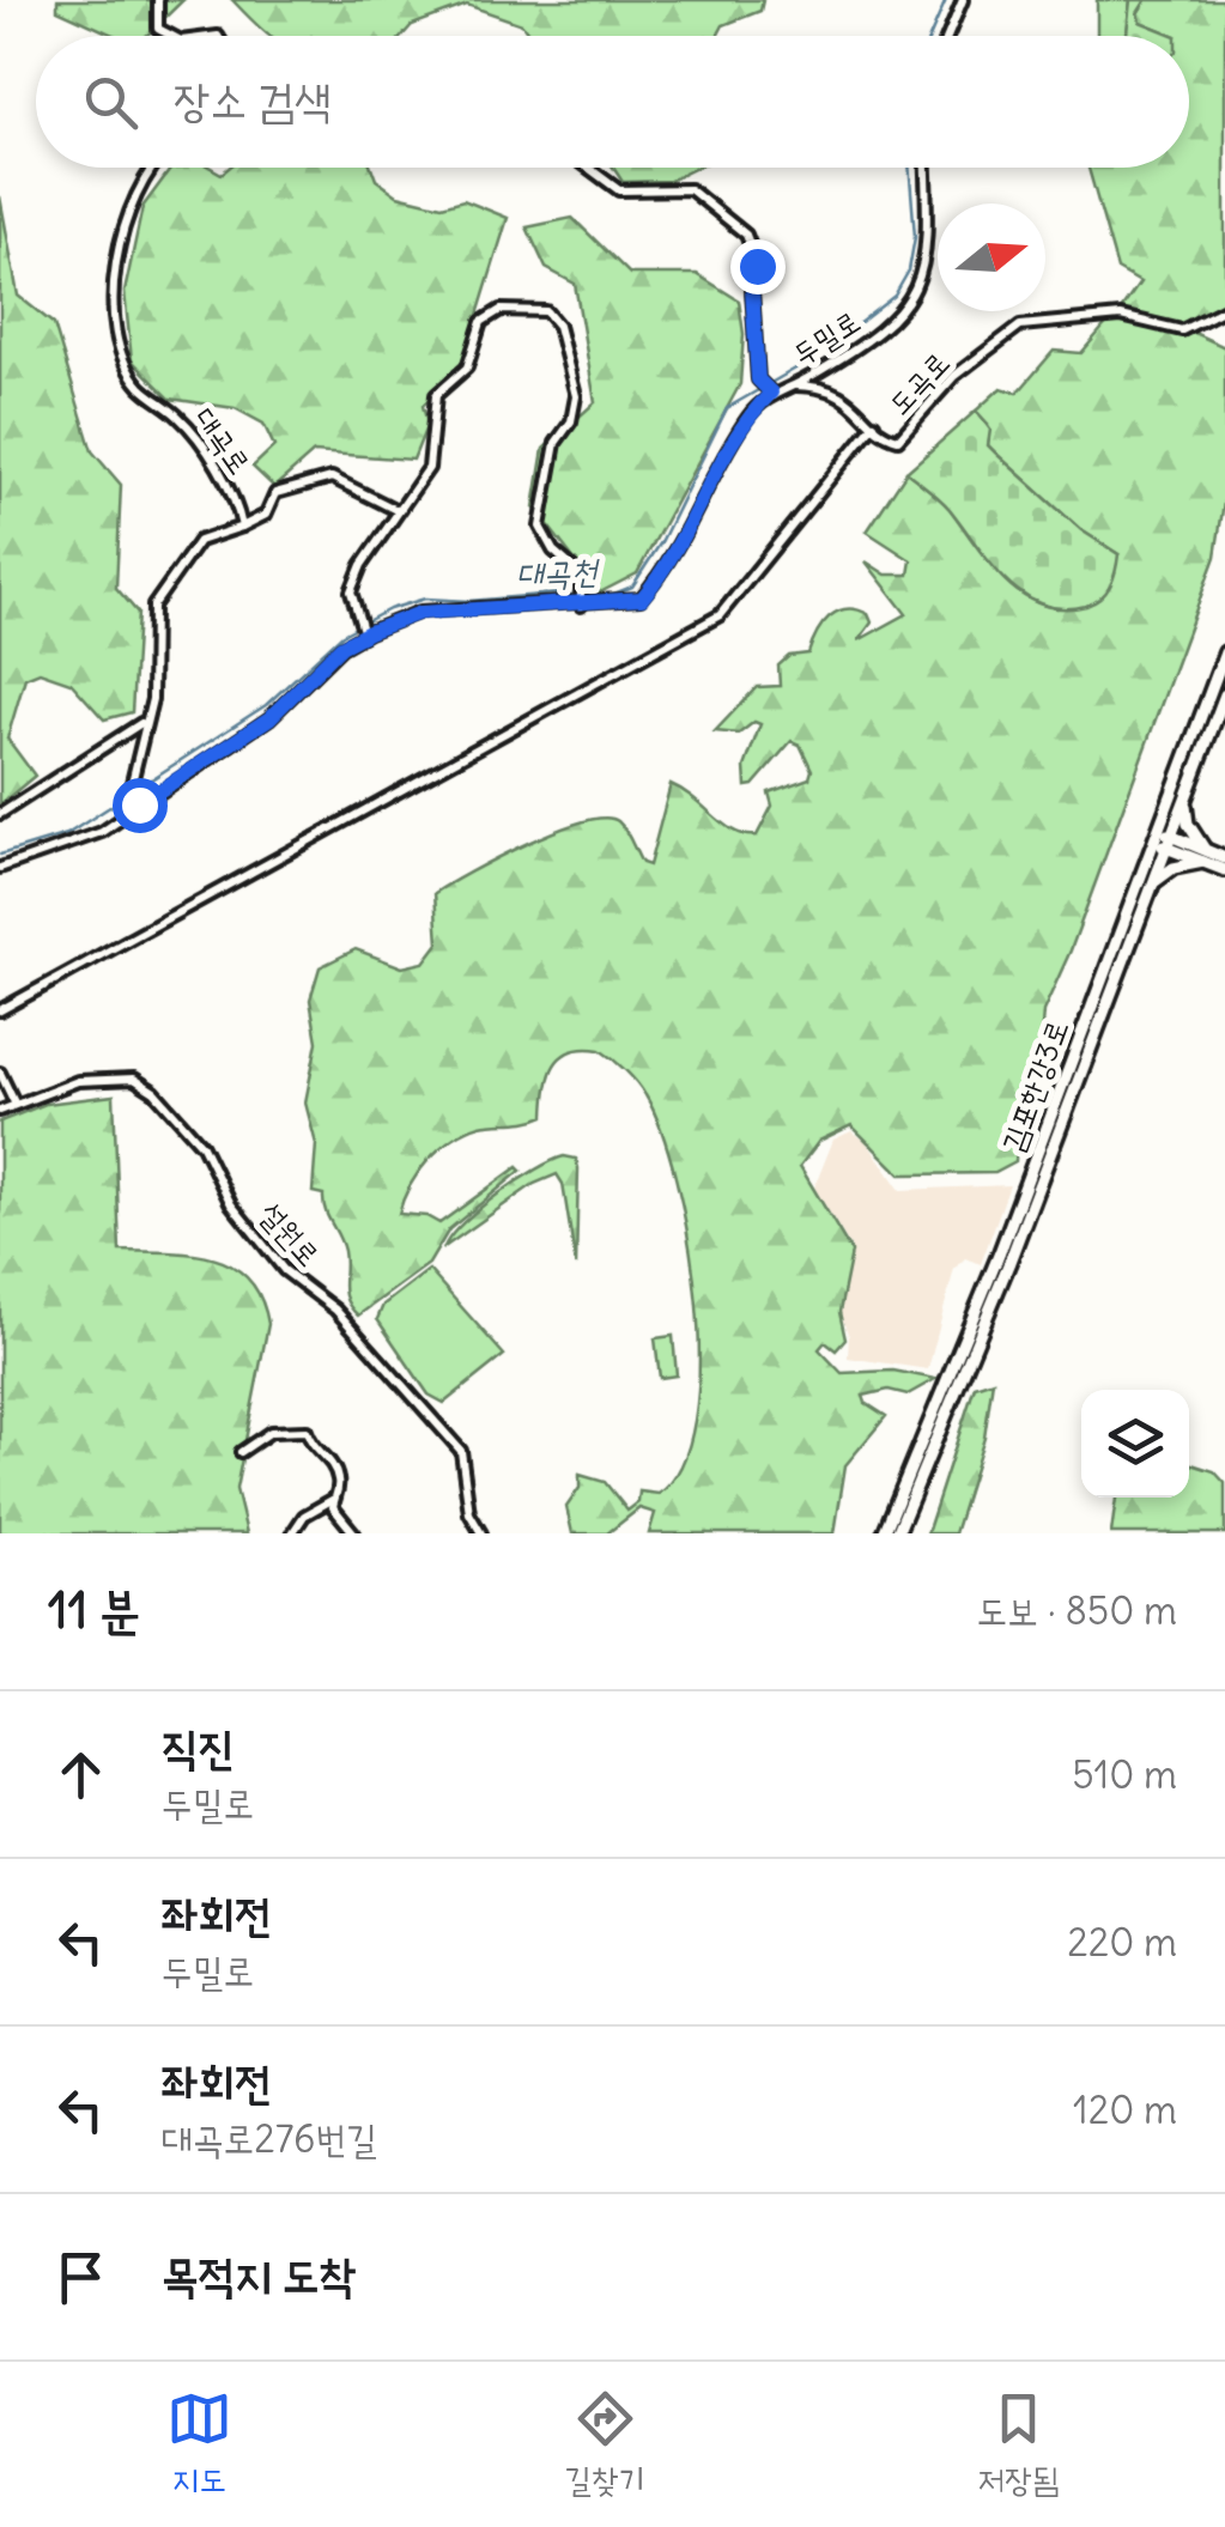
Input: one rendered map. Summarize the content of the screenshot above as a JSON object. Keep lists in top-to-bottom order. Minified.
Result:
{"streets":{"street":["두밀로","도곡로","대곡로","김포한강3로","설원로"]},"water":["대곡천"],"north":"right","page":{"search":"장소 검색","heading":["11 분","도보 · 850 m"],"list":[["직진","두밀로","510 m"],["좌회전","두밀로","220 m"],["좌회전","대곡로276번길","120 m"],"목적지 도착"],"nav":["지도","길찾기","저장됨"]}}
